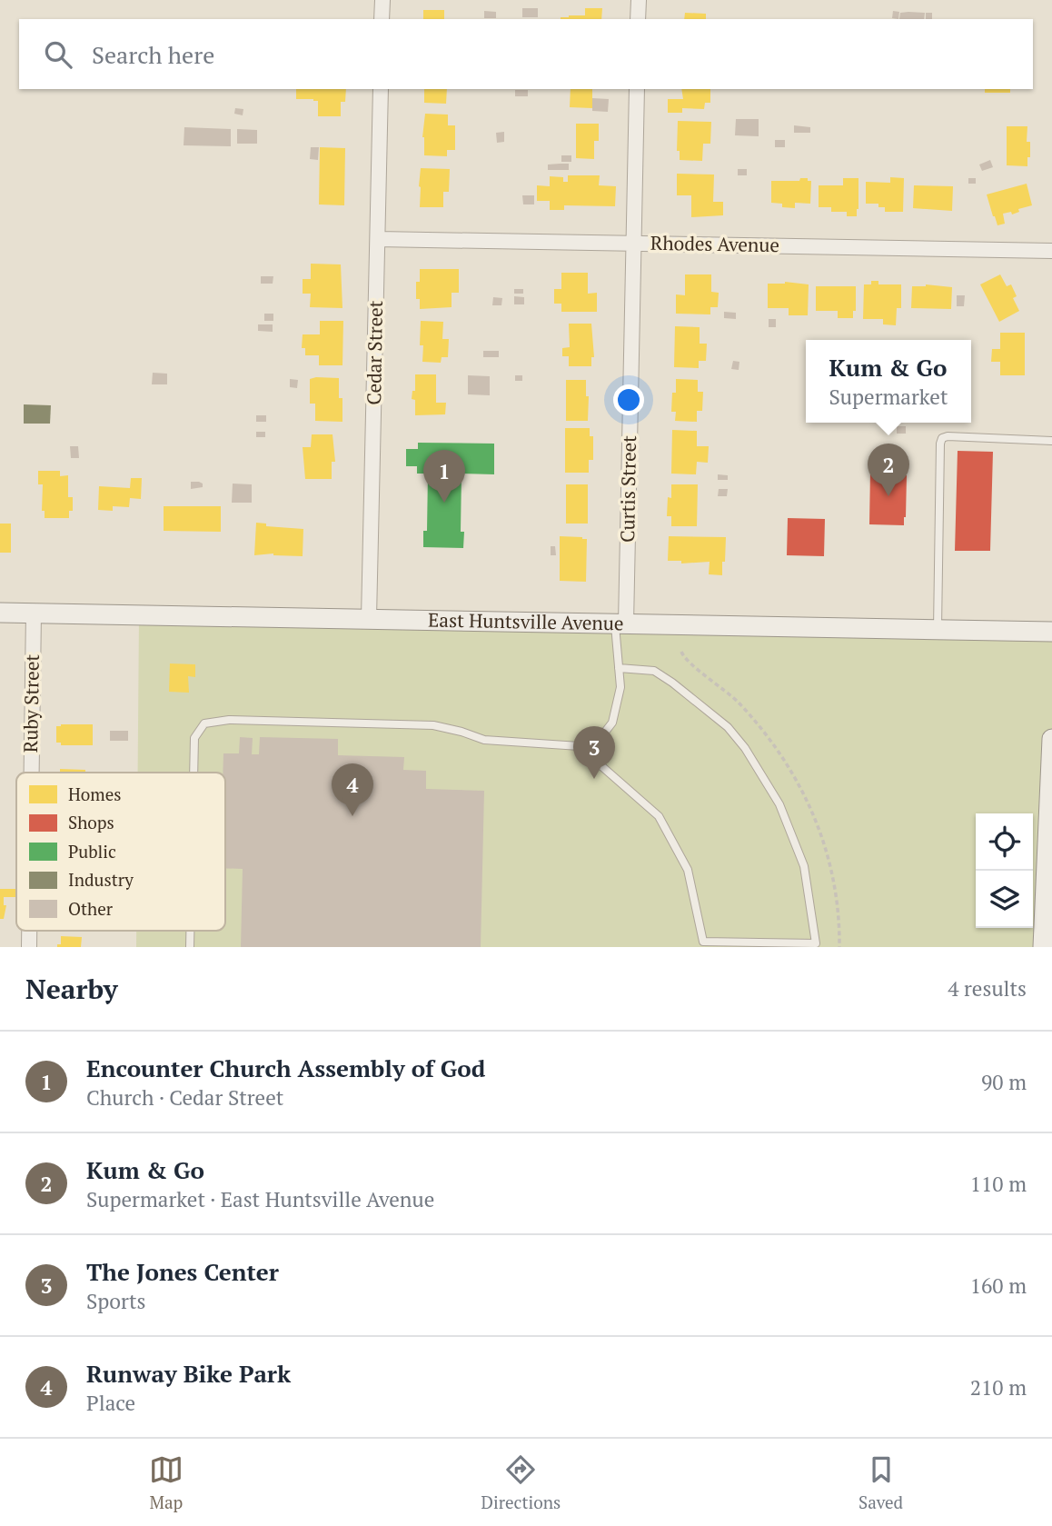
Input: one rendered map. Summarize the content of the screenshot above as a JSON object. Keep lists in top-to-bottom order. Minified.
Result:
{"streets":{"main road":["East Huntsville Avenue"],"street":["Rhodes Avenue","Cedar Street","Curtis Street","Ruby Street"]},"crossings":[["Rhodes Avenue","Cedar Street"],["Rhodes Avenue","Curtis Street"],["Cedar Street","East Huntsville Avenue"],["Curtis Street","East Huntsville Avenue"],["East Huntsville Avenue","Ruby Street"]],"legend":["Homes","Shops","Public","Industry","Other"],"page":{"search":"Search here","popup":["Kum & Go","Supermarket"],"pins":["2","1","3","4"],"heading":["Nearby","4 results"],"list":[{"mark":"1","name":"Encounter Church Assembly of God","note":"Church · Cedar Street","value":"90 m"},{"mark":"2","name":"Kum & Go","note":"Supermarket · East Huntsville Avenue","value":"110 m"},{"mark":"3","name":"The Jones Center","note":"Sports","value":"160 m"},{"mark":"4","name":"Runway Bike Park","note":"Place","value":"210 m"}],"nav":["Map","Directions","Saved"]}}
